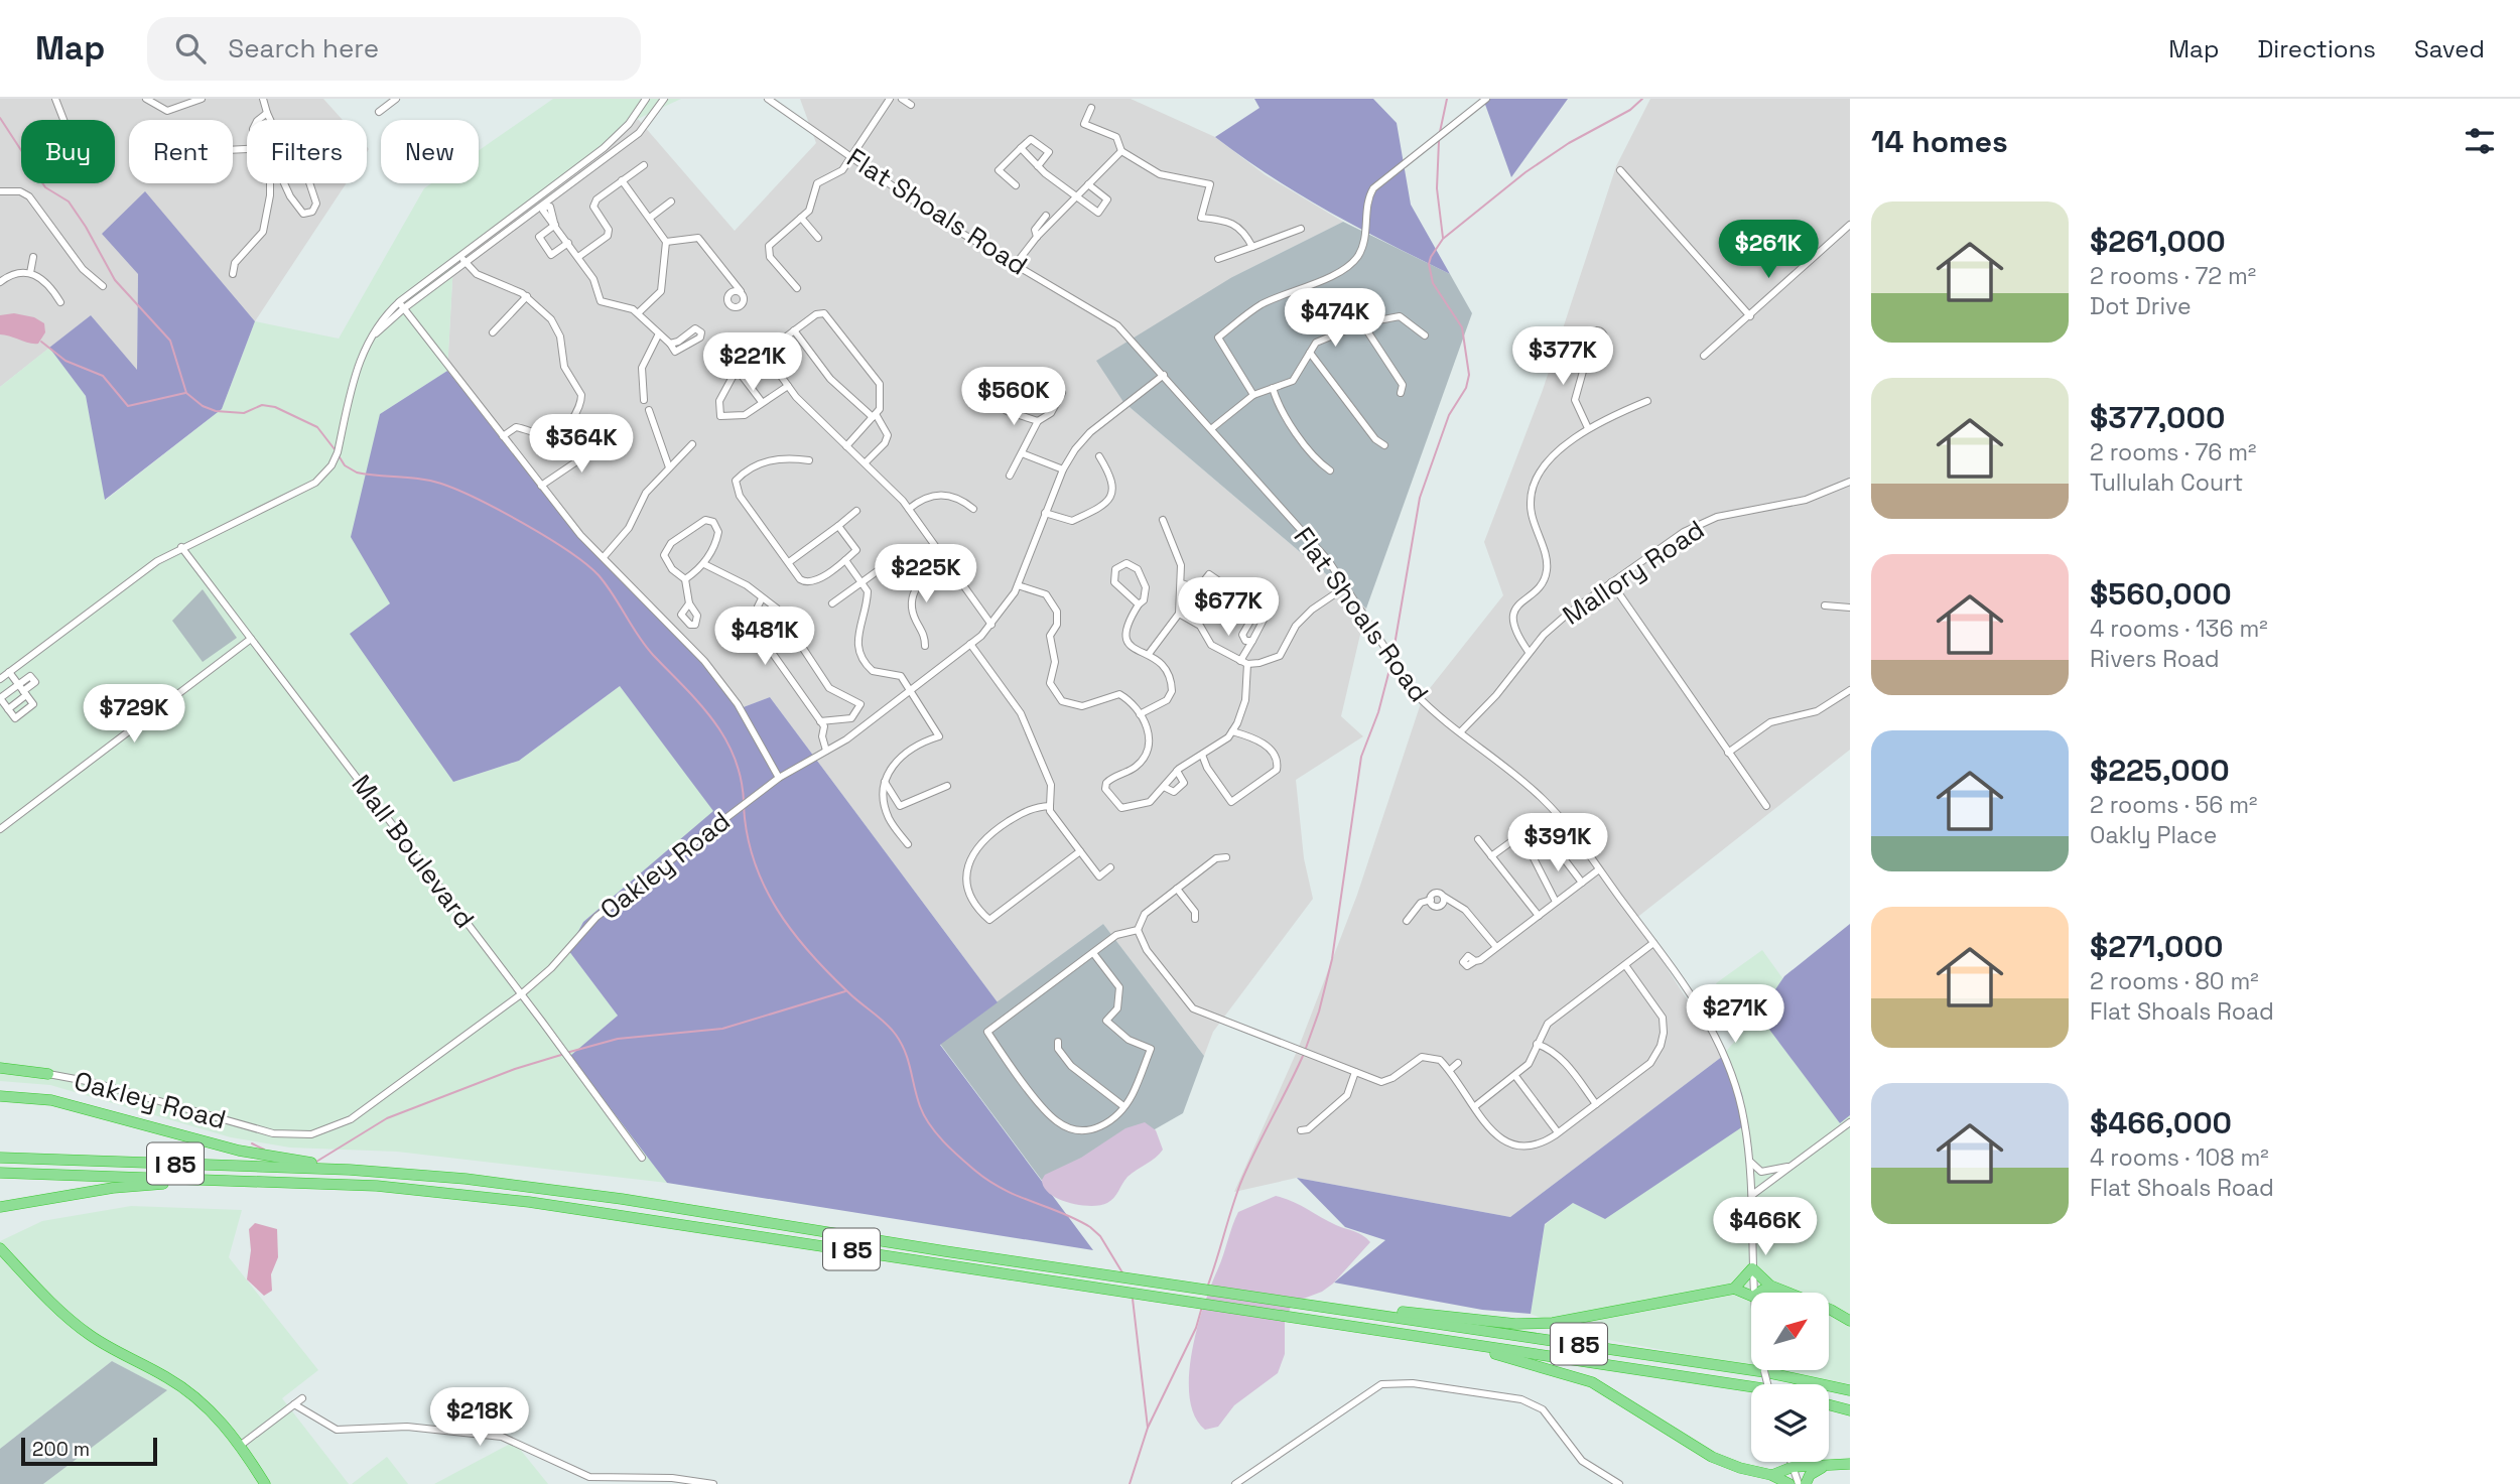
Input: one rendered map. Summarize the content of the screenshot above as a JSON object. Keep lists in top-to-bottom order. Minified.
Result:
{"streets":{"highway":["I 85"],"street":["Flat Shoals Road","Mallory Road","Mall Boulevard","Oakley Road"]},"crossings":[["Flat Shoals Road","Mallory Road"],["Flat Shoals Road","Oakley Road"],["Mall Boulevard","Oakley Road"]],"scale_bar":"200 m","north":"top right","page":{"header":"Map","search":"Search here","nav":["Map","Directions","Saved"],"heading":"14 homes","chip":["Buy","Rent","Filters","New"],"list":[{"name":"$261,000","note":"2 rooms · 72 m² · Dot Drive"},{"name":"$377,000","note":"2 rooms · 76 m² · Tullulah Court"},{"name":"$560,000","note":"4 rooms · 136 m² · Rivers Road"},{"name":"$225,000","note":"2 rooms · 56 m² · Oakly Place"},{"name":"$271,000","note":"2 rooms · 80 m² · Flat Shoals Road"},{"name":"$466,000","note":"4 rooms · 108 m² · Flat Shoals Road"}],"price":["$261K","$474K","$377K","$221K","$560K","$364K","$225K","$677K","$481K","$729K","$391K","$271K","$466K","$218K"],"scale":"200 m"}}
